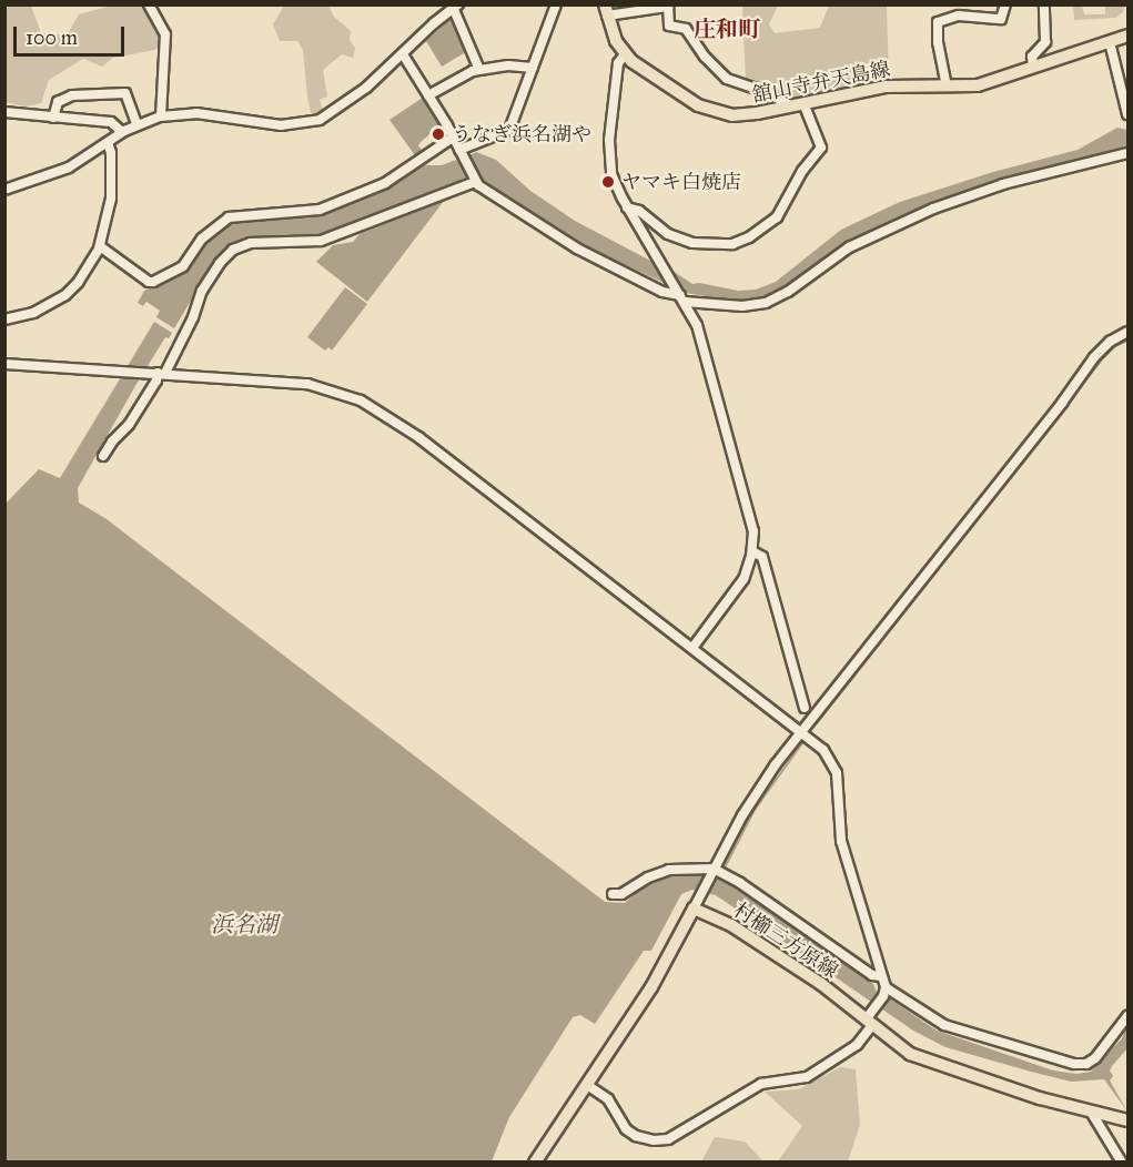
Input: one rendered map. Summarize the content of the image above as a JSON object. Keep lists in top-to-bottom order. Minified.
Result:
{"streets":{"main road":["舘山寺弁天島線","村櫛三方原線"]},"districts":["庄和町"],"water":["浜名湖"],"places":["うなぎ浜名湖や","ヤマキ白焼店"],"scale_bar":"100 m"}
